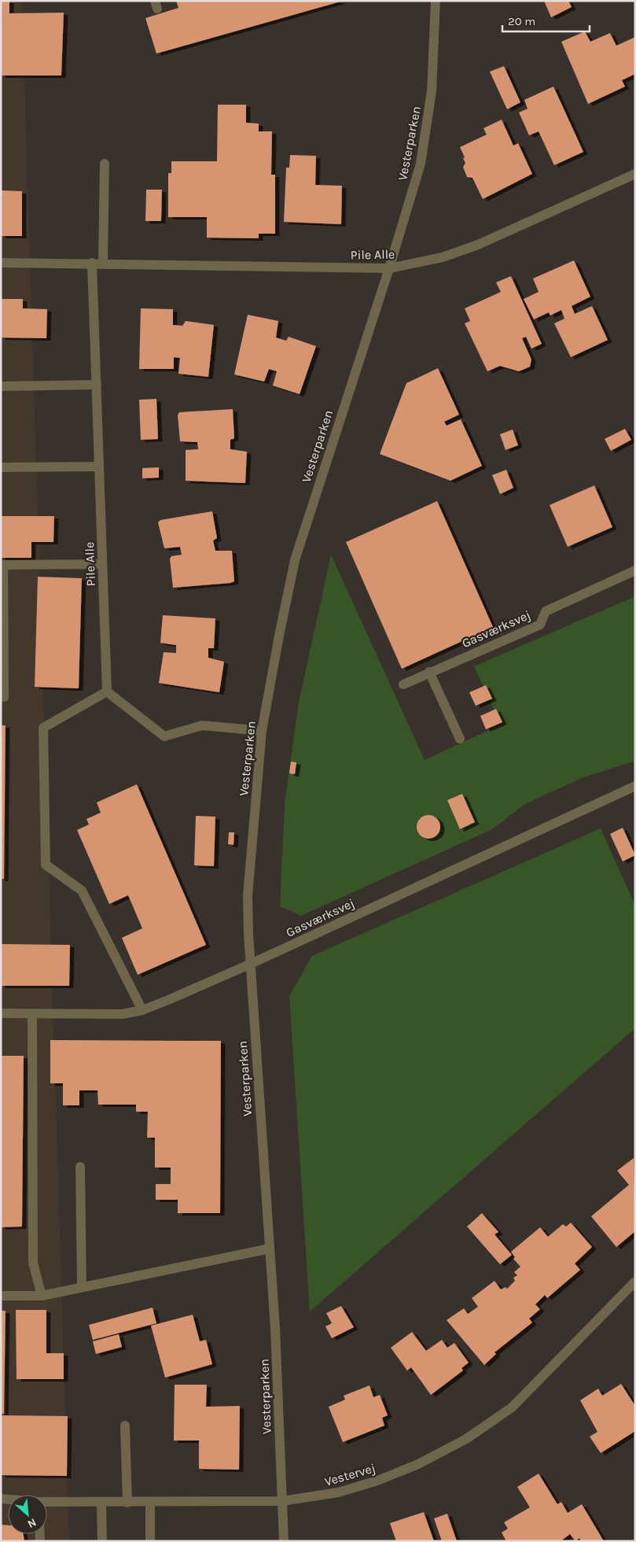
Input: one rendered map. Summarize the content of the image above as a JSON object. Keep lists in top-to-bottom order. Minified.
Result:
{"streets":{"street":["Vesterparken","Pile Alle","Gasværksvej","Vestervej"]},"crossings":[["Vesterparken","Pile Alle"],["Vesterparken","Gasværksvej"],["Vesterparken","Vestervej"]],"scale_bar":"20 m","north":"bottom right"}
